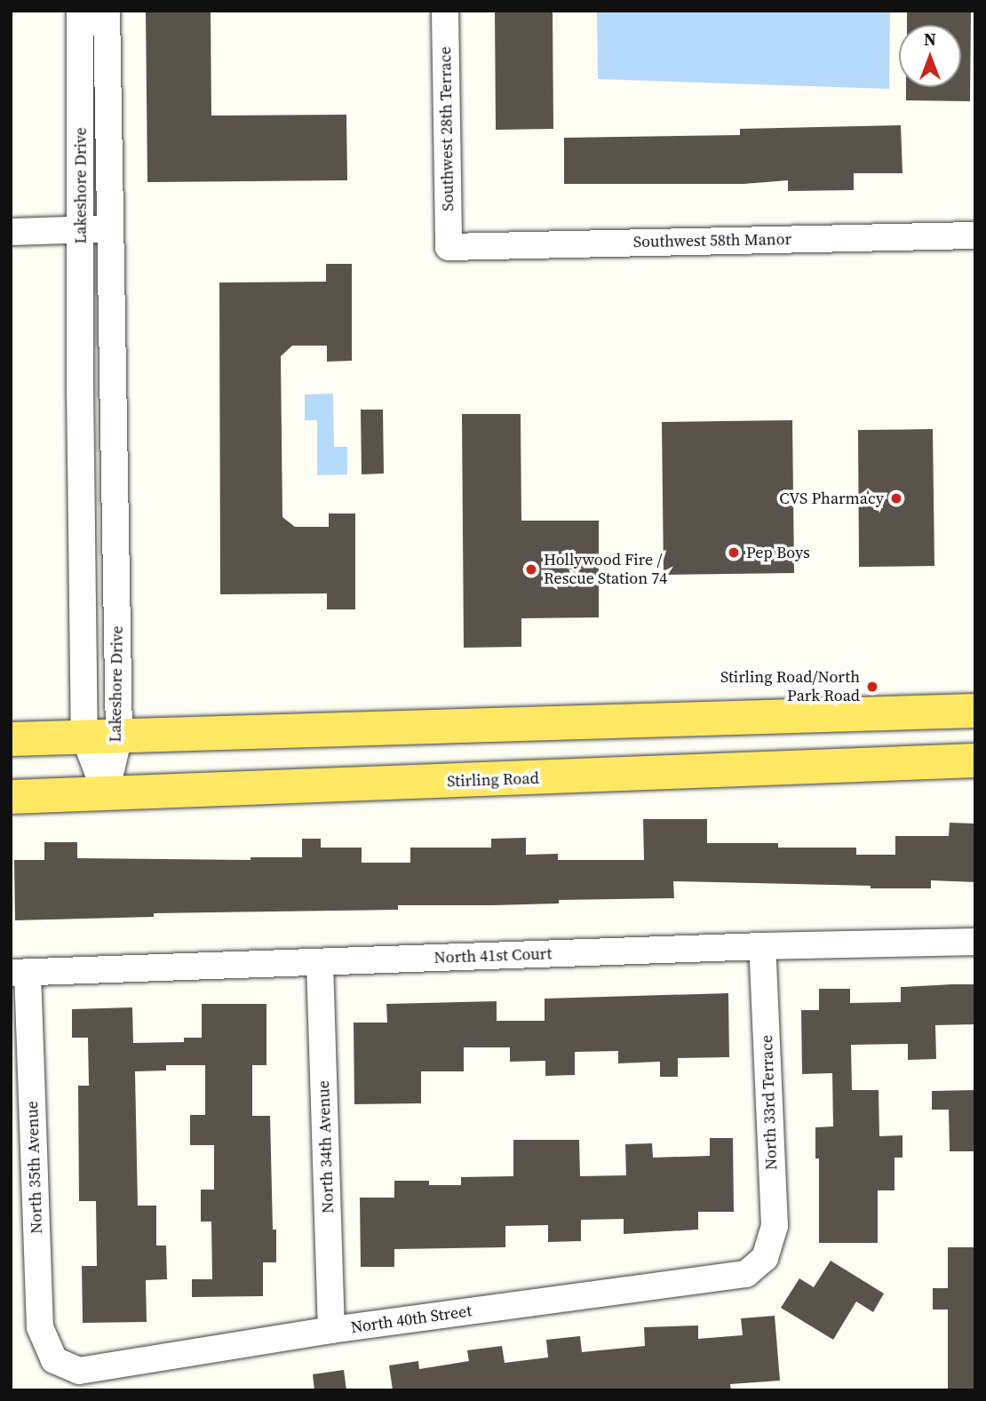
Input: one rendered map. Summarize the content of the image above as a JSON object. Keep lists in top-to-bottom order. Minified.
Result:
{"streets":{"main road":["Stirling Road"],"street":["Southwest 28th Terrace","Lakeshore Drive","Southwest 58th Manor","North 41st Court","North 33rd Terrace","North 34th Avenue","North 35th Avenue","North 40th Street"]},"crossings":[["Southwest 28th Terrace","Southwest 58th Manor"],["Lakeshore Drive","Stirling Road"],["North 41st Court","North 33rd Terrace"],["North 41st Court","North 34th Avenue"],["North 41st Court","North 35th Avenue"],["North 33rd Terrace","North 40th Street"],["North 34th Avenue","North 40th Street"],["North 35th Avenue","North 40th Street"]],"places":["CVS Pharmacy","Pep Boys","Hollywood Fire / Rescue Station 74","Stirling Road/North Park Road"],"north":"top"}
